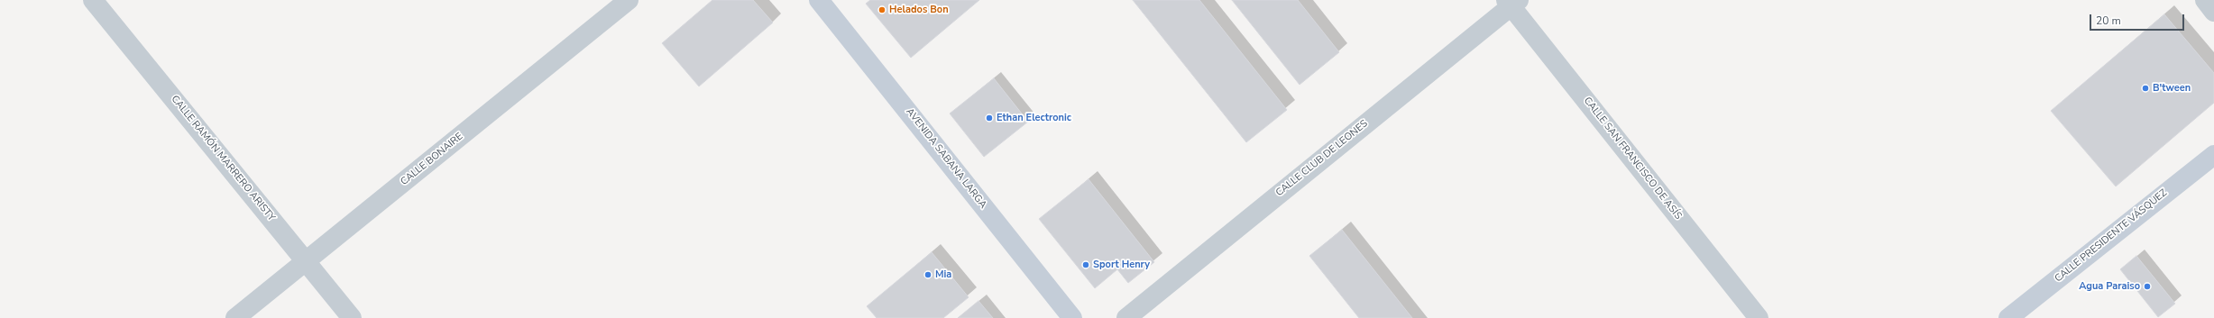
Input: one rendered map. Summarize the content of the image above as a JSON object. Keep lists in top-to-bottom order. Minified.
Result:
{"streets":{"main road":["AVENIDA SABANA LARGA","CALLE PRESIDENTE VÁSQUEZ"],"street":["CALLE RAMÓN MARRERO ARISTY","CALLE CLUB DE LEONES","CALLE SAN FRANCISCO DE ASÍS","CALLE BONAIRE"]},"crossings":[["CALLE RAMÓN MARRERO ARISTY","CALLE BONAIRE"],["CALLE CLUB DE LEONES","CALLE SAN FRANCISCO DE ASÍS"]],"places":["Helados Bon","B'tween","Ethan Electronic","Sport Henry","Mia","Agua Paraiso"],"scale_bar":"20 m"}
